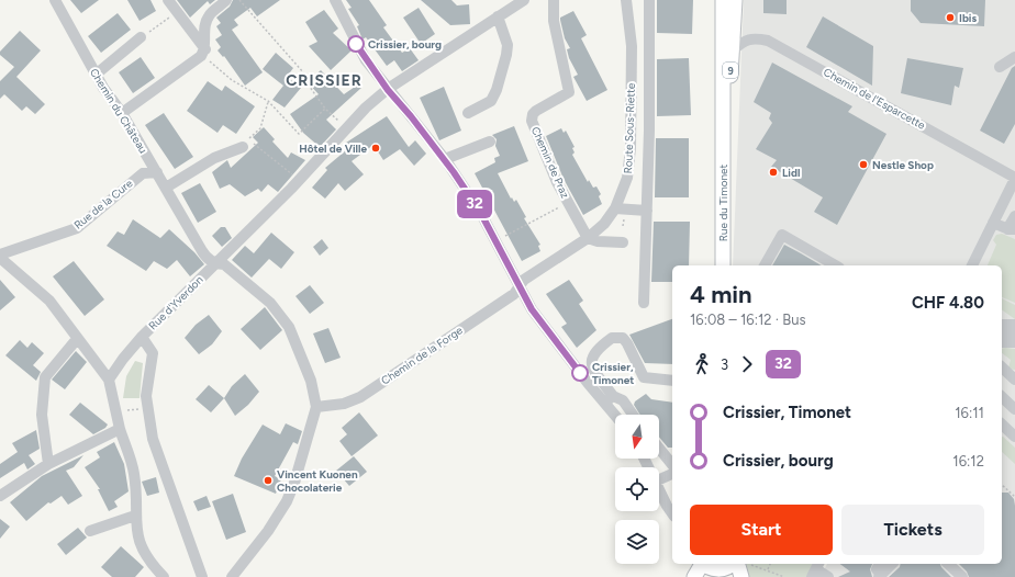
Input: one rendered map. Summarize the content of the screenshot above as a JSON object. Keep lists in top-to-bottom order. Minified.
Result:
{"streets":{"main road":["9","Rue du Timonet"],"street":["Chemin de l'Esparcette","Chemin du Château","Route Sous-Riette","Chemin de Praz","Rue de la Cure","Rue d'Yverdon","Chemin de la Forge"]},"crossings":[["Chemin de l'Esparcette","Rue du Timonet"],["Chemin du Château","Rue de la Cure"],["Chemin du Château","Rue d'Yverdon"],["Route Sous-Riette","Chemin de Praz"],["Route Sous-Riette","Chemin de la Forge"]],"districts":["CRISSIER"],"places":["Ibis","Crissier, bourg","Hôtel de Ville","Nestle Shop","Lidl","Crissier, Timonet","Vincent Kuonen Chocolaterie"],"lines":["bus line 32"],"north":"bottom","page":{"on_map":"32","heading":["4 min","16:08 – 16:12 · Bus","CHF 4.80"],"legs":["3","32"],"list":[{"name":"Crissier, Timonet","value":"16:11"},{"name":"Crissier, bourg","value":"16:12"}],"buttons":["Start","Tickets"]}}
